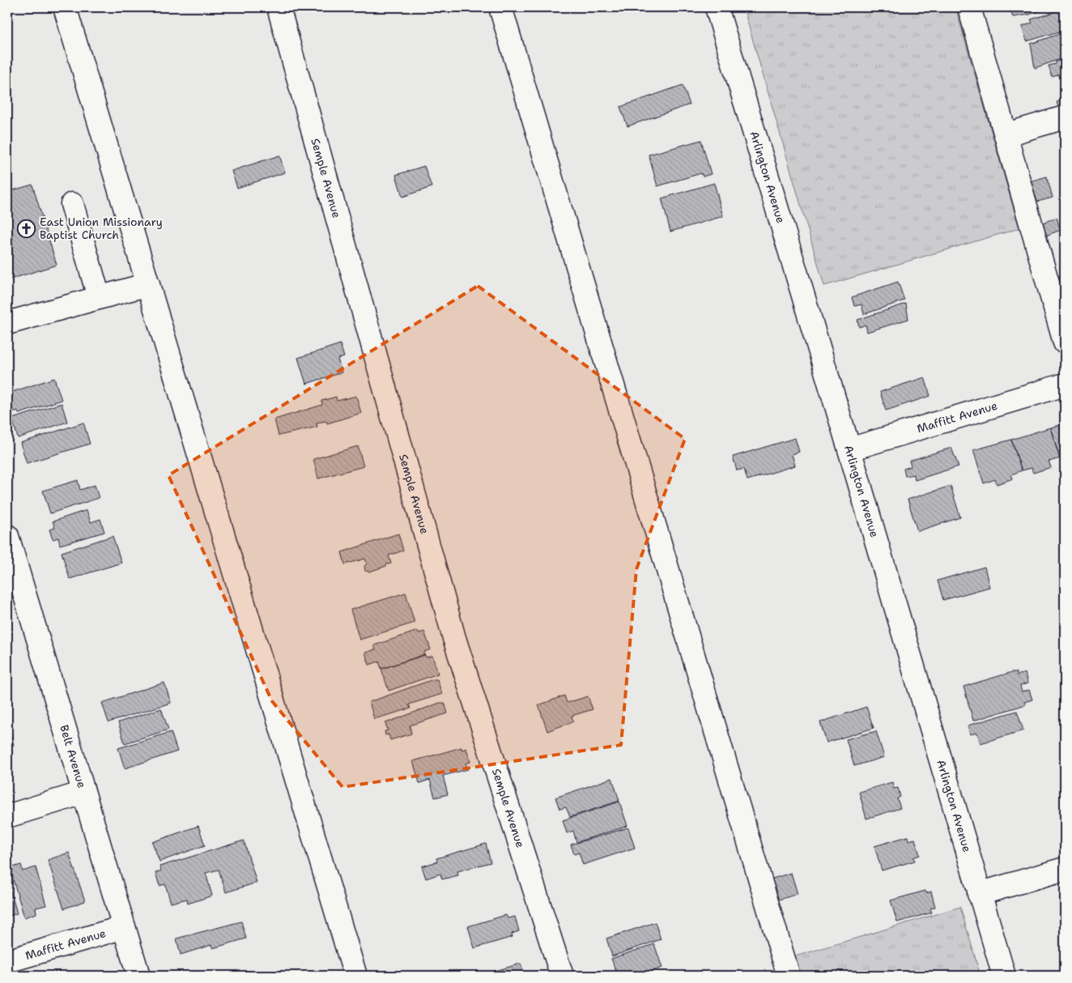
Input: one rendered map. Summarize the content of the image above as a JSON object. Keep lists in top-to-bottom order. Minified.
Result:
{"streets":{"street":["Semple Avenue","Arlington Avenue","Maffitt Avenue","Belt Avenue"]},"crossings":[["Arlington Avenue","Maffitt Avenue"],["Maffitt Avenue","Belt Avenue"]],"places":{"church":["East Union Missionary Baptist Church"]}}
